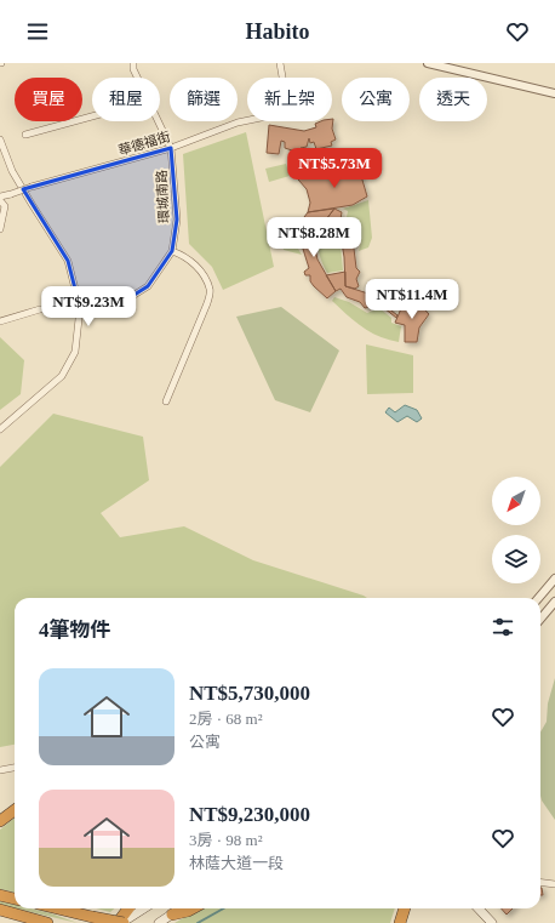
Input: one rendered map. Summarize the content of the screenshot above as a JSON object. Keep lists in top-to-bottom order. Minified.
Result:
{"streets":{"street":["華德福街","環城南路"]},"crossings":[["華德福街","環城南路"]],"north":"bottom left","page":{"header":"Habito","chip":["買屋","租屋","篩選","新上架","公寓","透天"],"price":["NT$5.73M","NT$8.28M","NT$11.4M","NT$9.23M"],"heading":"4筆物件","list":[{"name":"NT$5,730,000","note":"2房 · 68 m² · 公寓"},{"name":"NT$9,230,000","note":"3房 · 98 m² · 林蔭大道一段"}]}}
